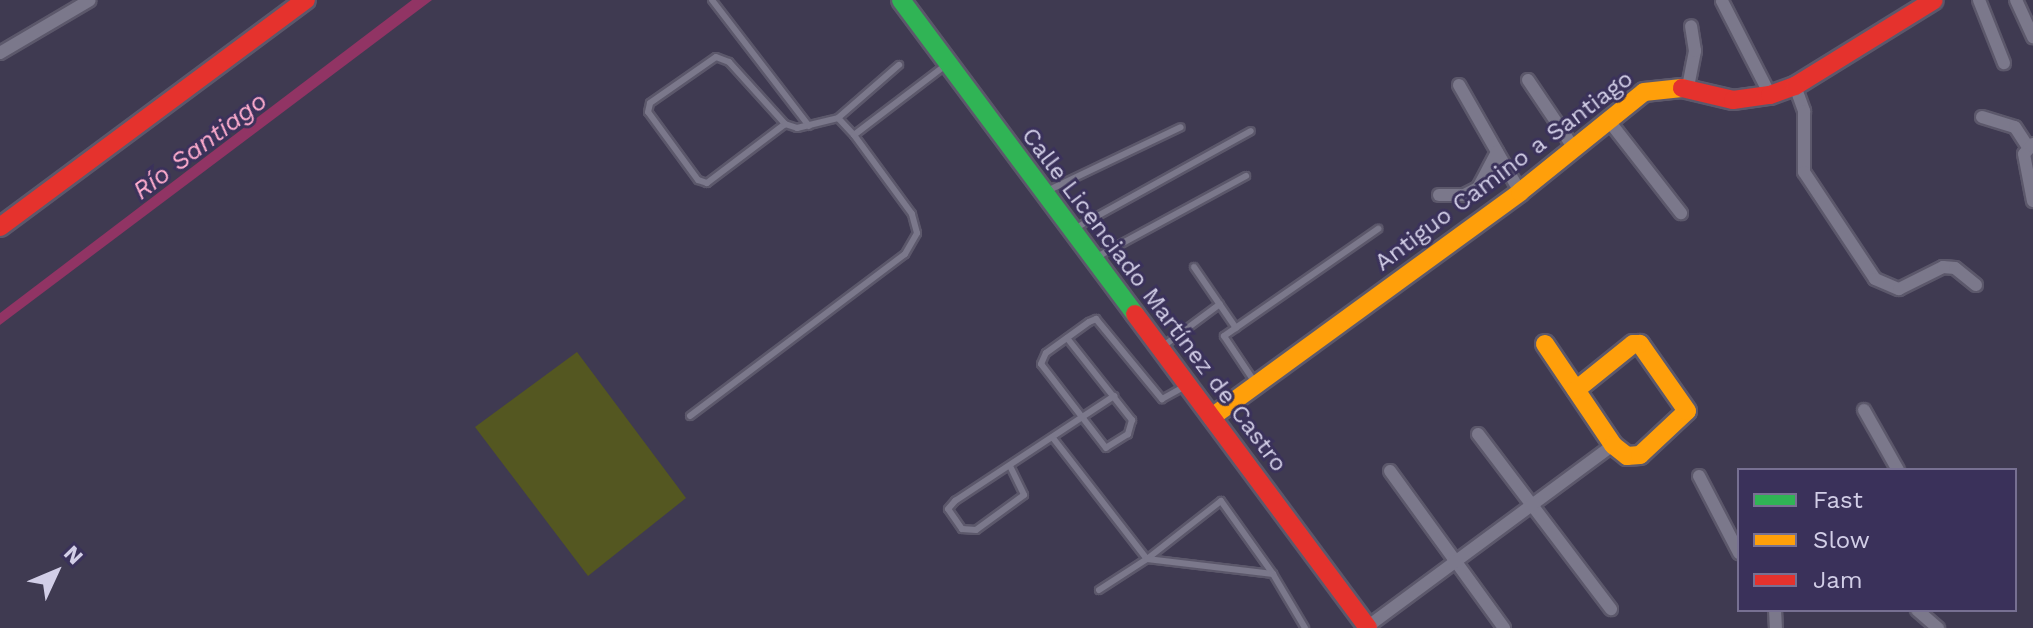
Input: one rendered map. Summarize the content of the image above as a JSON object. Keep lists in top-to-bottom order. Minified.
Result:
{"streets":{"street":["Antiguo Camino a Santiago","Calle Licenciado Martínez de Castro"]},"crossings":[["Antiguo Camino a Santiago","Calle Licenciado Martínez de Castro"]],"water":["Río Santiago"],"legend":["Fast","Slow","Jam"],"north":"top right"}
